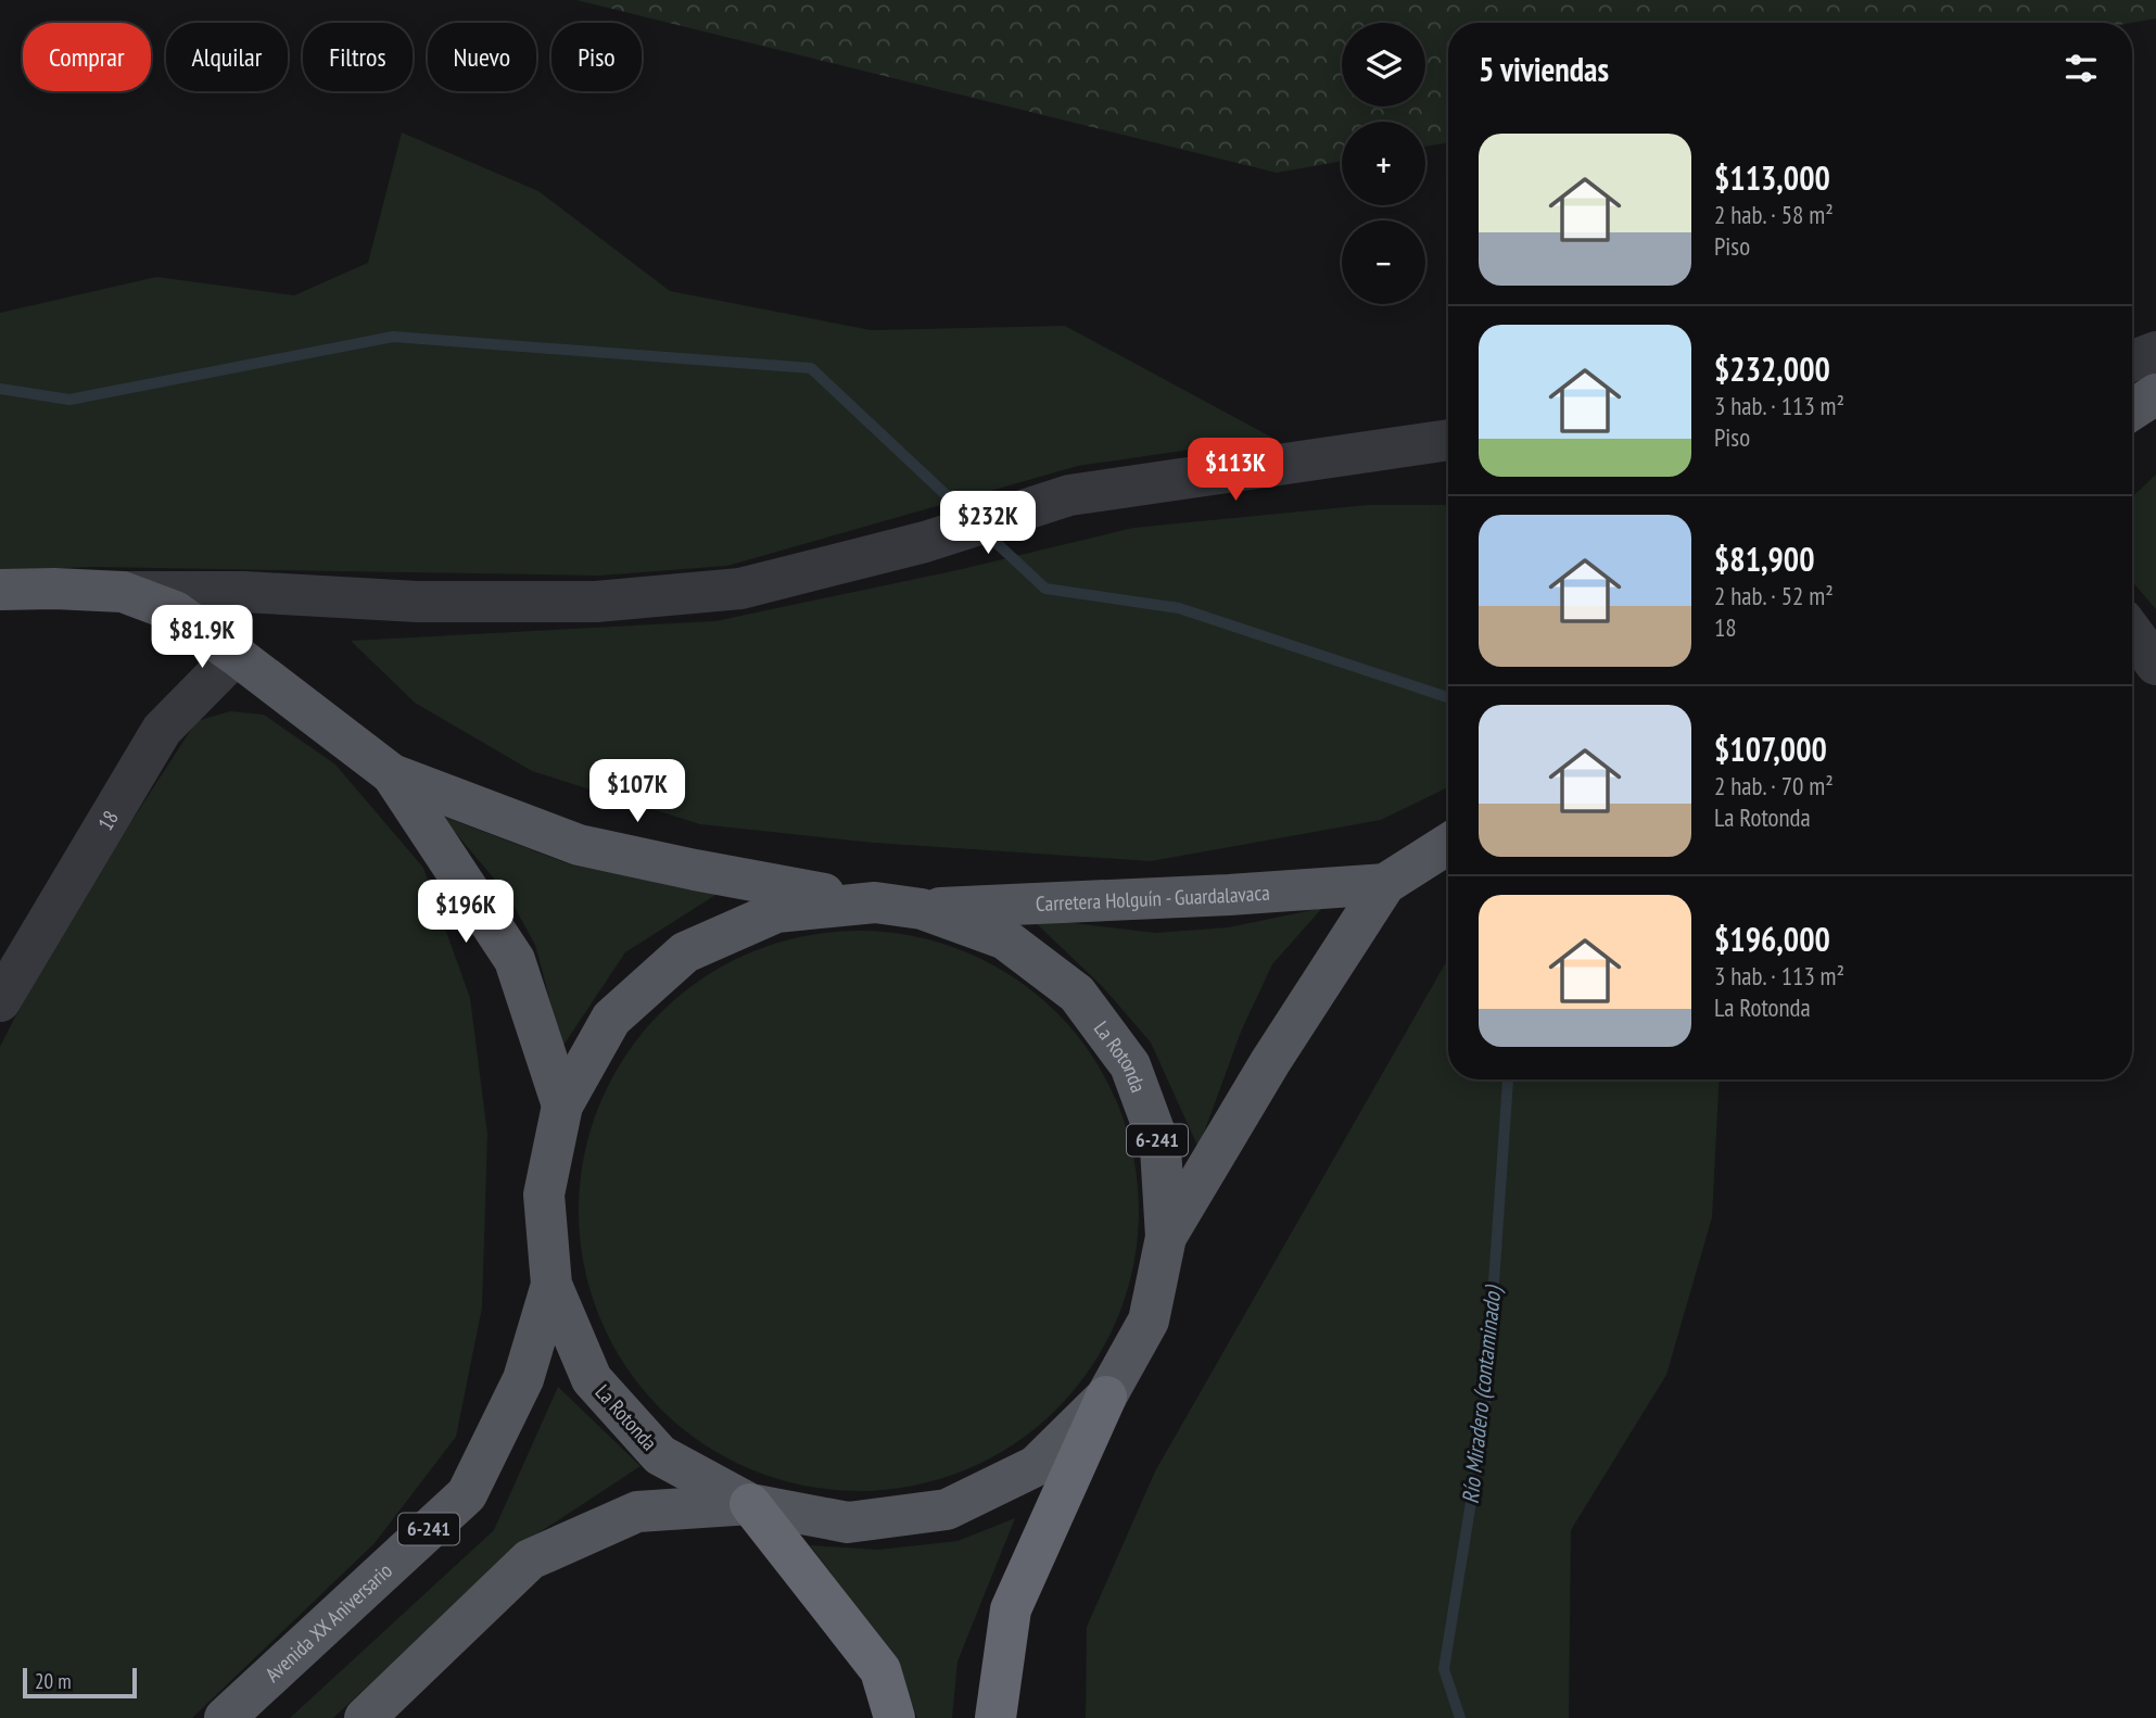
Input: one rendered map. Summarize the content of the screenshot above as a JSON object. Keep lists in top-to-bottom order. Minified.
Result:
{"streets":{"main road":["Carretera Holguín - Guardalavaca","La Rotonda","6-241","Avenida XX Aniversario"],"street":["18"]},"crossings":[["Carretera Holguín - Guardalavaca","La Rotonda"],["La Rotonda","6-241"],["La Rotonda","Avenida XX Aniversario"]],"water":["Río Miradero (contaminado)"],"scale_bar":"20 m","page":{"map_buttons":["+","−"],"chip":["Comprar","Alquilar","Filtros","Nuevo","Piso"],"heading":"5 viviendas","list":[{"name":"$113,000","note":"2 hab. · 58 m² · Piso"},{"name":"$232,000","note":"3 hab. · 113 m² · Piso"},{"name":"$81,900","note":"2 hab. · 52 m² · 18"},{"name":"$107,000","note":"2 hab. · 70 m² · La Rotonda"},{"name":"$196,000","note":"3 hab. · 113 m² · La Rotonda"}],"price":["$113K","$232K","$81.9K","$107K","$196K"],"scale":"20 m"}}
